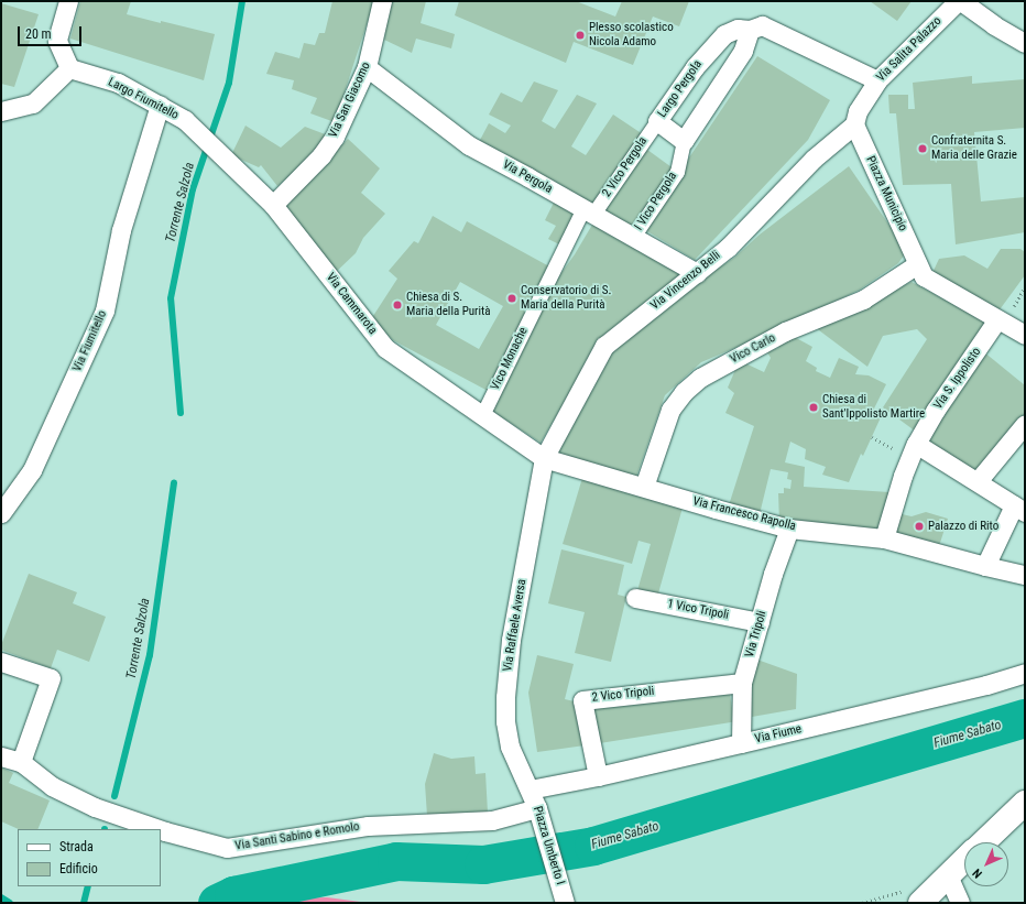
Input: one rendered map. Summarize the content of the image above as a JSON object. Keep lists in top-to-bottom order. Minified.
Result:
{"streets":{"street":["Via Salita Palazzo","Largo Pergola","Largo Fiumitello","Via San Giacomo","2 Vico Pergola","Via Pergola","Piazza Municipio","I Vico Pergola","Via Vincenzo Belli","Via Cammarota","Via Fiumitello","Vico Carlo","Vico Monache","Via S. Ippolisto","Via Francesco Rapolla","1 Vico Tripoli","Via Raffaele Aversa","Via Tripoli","2 Vico Tripoli","Via Fiume","Via Santi Sabino e Romolo","Piazza Umberto I"]},"crossings":[["Via Salita Palazzo","Largo Pergola"],["Via Salita Palazzo","Piazza Municipio"],["Via Salita Palazzo","Via Vincenzo Belli"],["Largo Pergola","2 Vico Pergola"],["Largo Pergola","I Vico Pergola"],["Largo Fiumitello","Via Cammarota"],["Largo Fiumitello","Via Fiumitello"],["Via San Giacomo","Via Pergola"],["Via San Giacomo","Via Cammarota"],["2 Vico Pergola","Via Pergola"],["2 Vico Pergola","Vico Monache"],["Via Pergola","I Vico Pergola"],["Via Pergola","Via Vincenzo Belli"],["Via Pergola","Vico Monache"],["Piazza Municipio","Via Vincenzo Belli"],["Piazza Municipio","Vico Carlo"],["Piazza Municipio","Via S. Ippolisto"],["Via Vincenzo Belli","Via Cammarota"],["Via Vincenzo Belli","Via Francesco Rapolla"],["Via Vincenzo Belli","Via Raffaele Aversa"],["Via Cammarota","Vico Monache"],["Via Cammarota","Via Francesco Rapolla"],["Via Cammarota","Via Raffaele Aversa"],["Vico Carlo","Via Francesco Rapolla"],["Via S. Ippolisto","Via Francesco Rapolla"],["Via Francesco Rapolla","Via Raffaele Aversa"],["Via Francesco Rapolla","Via Tripoli"],["1 Vico Tripoli","Via Tripoli"],["Via Raffaele Aversa","Via Fiume"],["Via Raffaele Aversa","Piazza Umberto I"],["Via Tripoli","2 Vico Tripoli"],["Via Tripoli","Via Fiume"],["2 Vico Tripoli","Via Fiume"],["Via Fiume","Piazza Umberto I"],["Via Santi Sabino e Romolo","Piazza Umberto I"]],"water":["Torrente Salzola","Fiume Sabato"],"places":["Plesso scolastico Nicola Adamo","Confraternita S. Maria delle Grazie","Conservatorio di S. Maria della Purità","Chiesa di S. Maria della Purità","Chiesa di Sant'Ippolisto Martire","Palazzo di Rito"],"legend":["Strada","Edificio"],"scale_bar":"20 m","north":"bottom left"}
